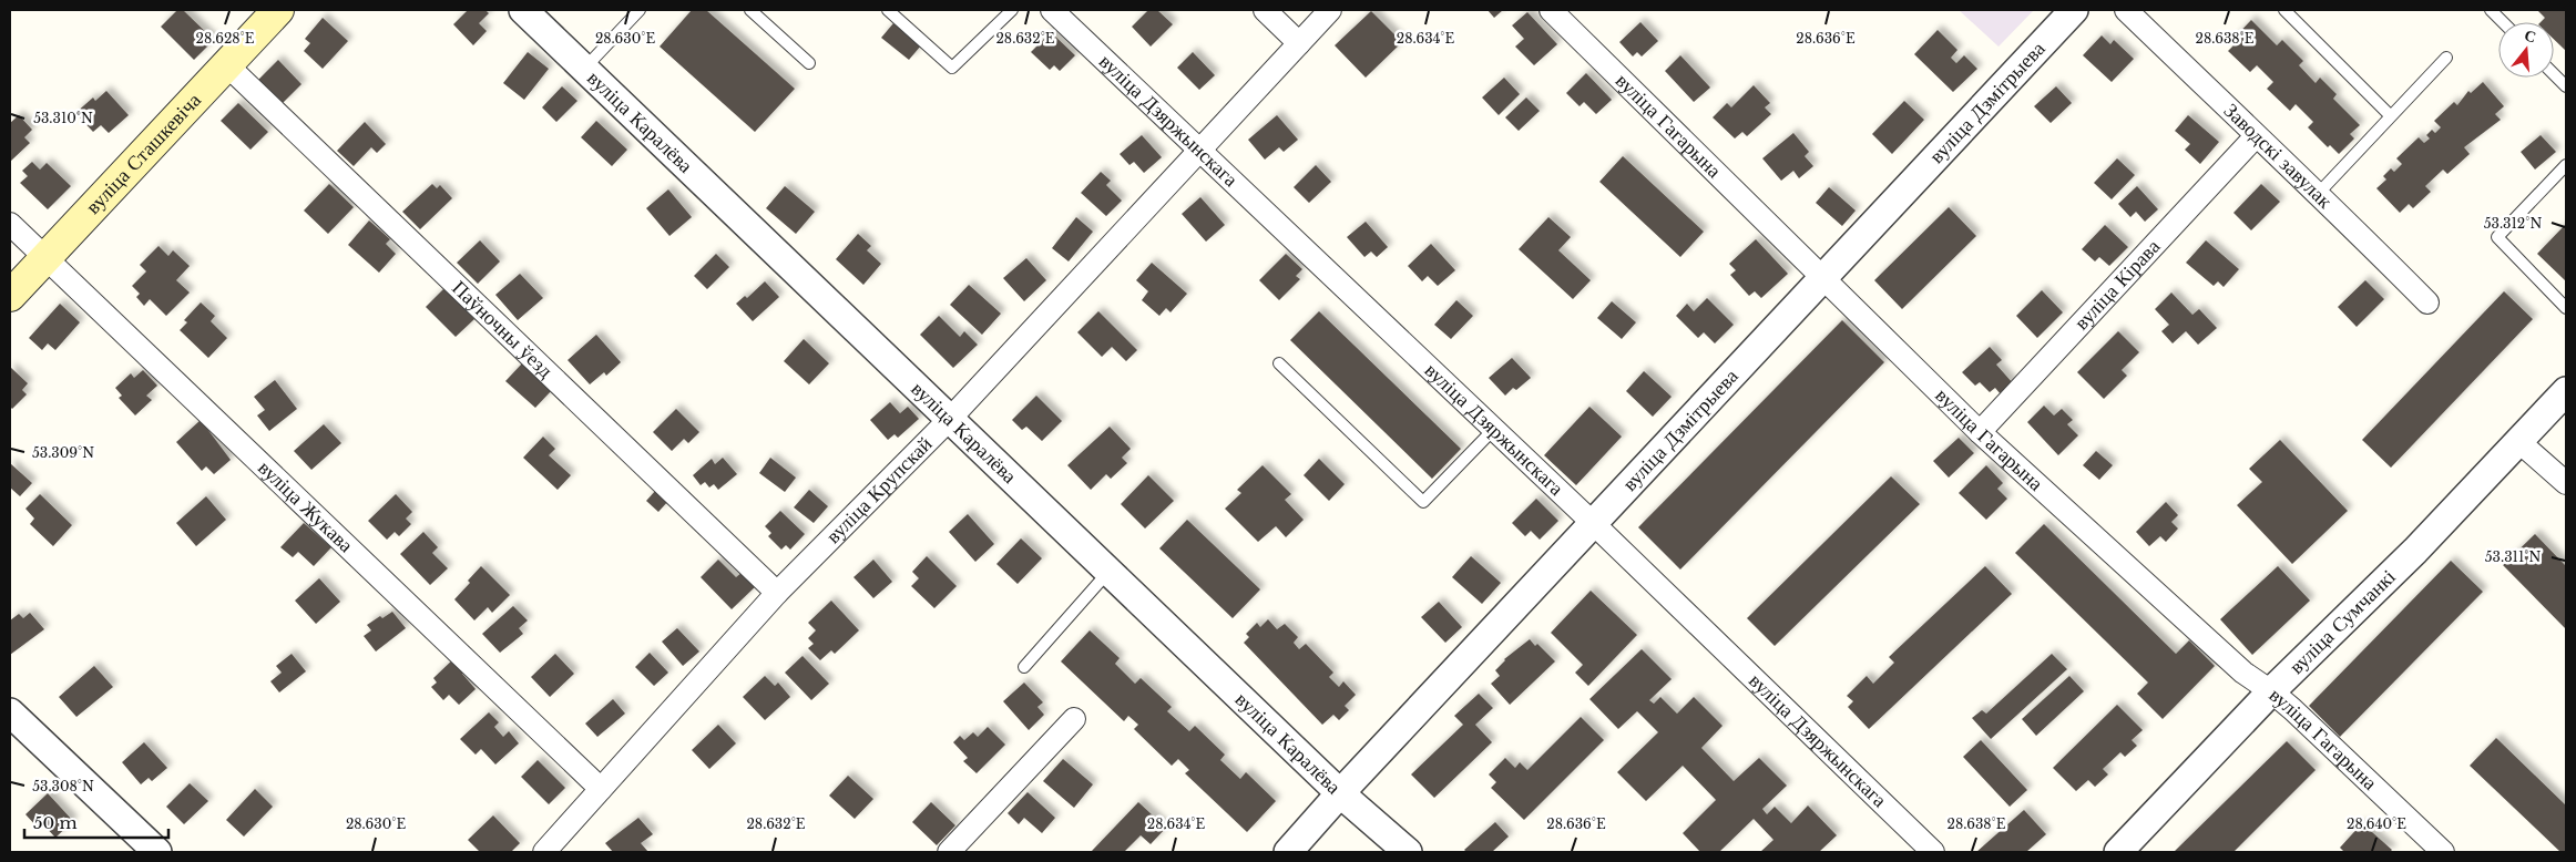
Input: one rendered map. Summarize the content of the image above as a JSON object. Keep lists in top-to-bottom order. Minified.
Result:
{"streets":{"main road":["вуліца Сташкевіча"],"street":["вуліца Дзмітрыева","вуліца Дзяржынскага","вуліца Каралёва","вуліца Гагарына","Заводскі завулак","вуліца Кірава","Паўночны ўезд","вуліца Крупскай","вуліца Жукава","вуліца Сумчанкі"]},"crossings":[["вуліца Дзмітрыева","вуліца Дзяржынскага"],["вуліца Дзмітрыева","вуліца Каралёва"],["вуліца Дзмітрыева","вуліца Гагарына"],["вуліца Дзяржынскага","вуліца Крупскай"],["вуліца Каралёва","вуліца Крупскай"],["вуліца Гагарына","вуліца Кірава"],["вуліца Гагарына","вуліца Сумчанкі"],["вуліца Сташкевіча","Паўночны ўезд"],["вуліца Сташкевіча","вуліца Жукава"],["Заводскі завулак","вуліца Кірава"],["Паўночны ўезд","вуліца Крупскай"],["вуліца Крупскай","вуліца Жукава"]],"scale_bar":"50 m","north":"top","coordinates":["28.628°E","28.630°E","28.632°E","28.634°E","28.636°E","28.638°E","53.310°N","53.312°N","53.309°N","53.311°N","53.308°N","28.640°E"]}
